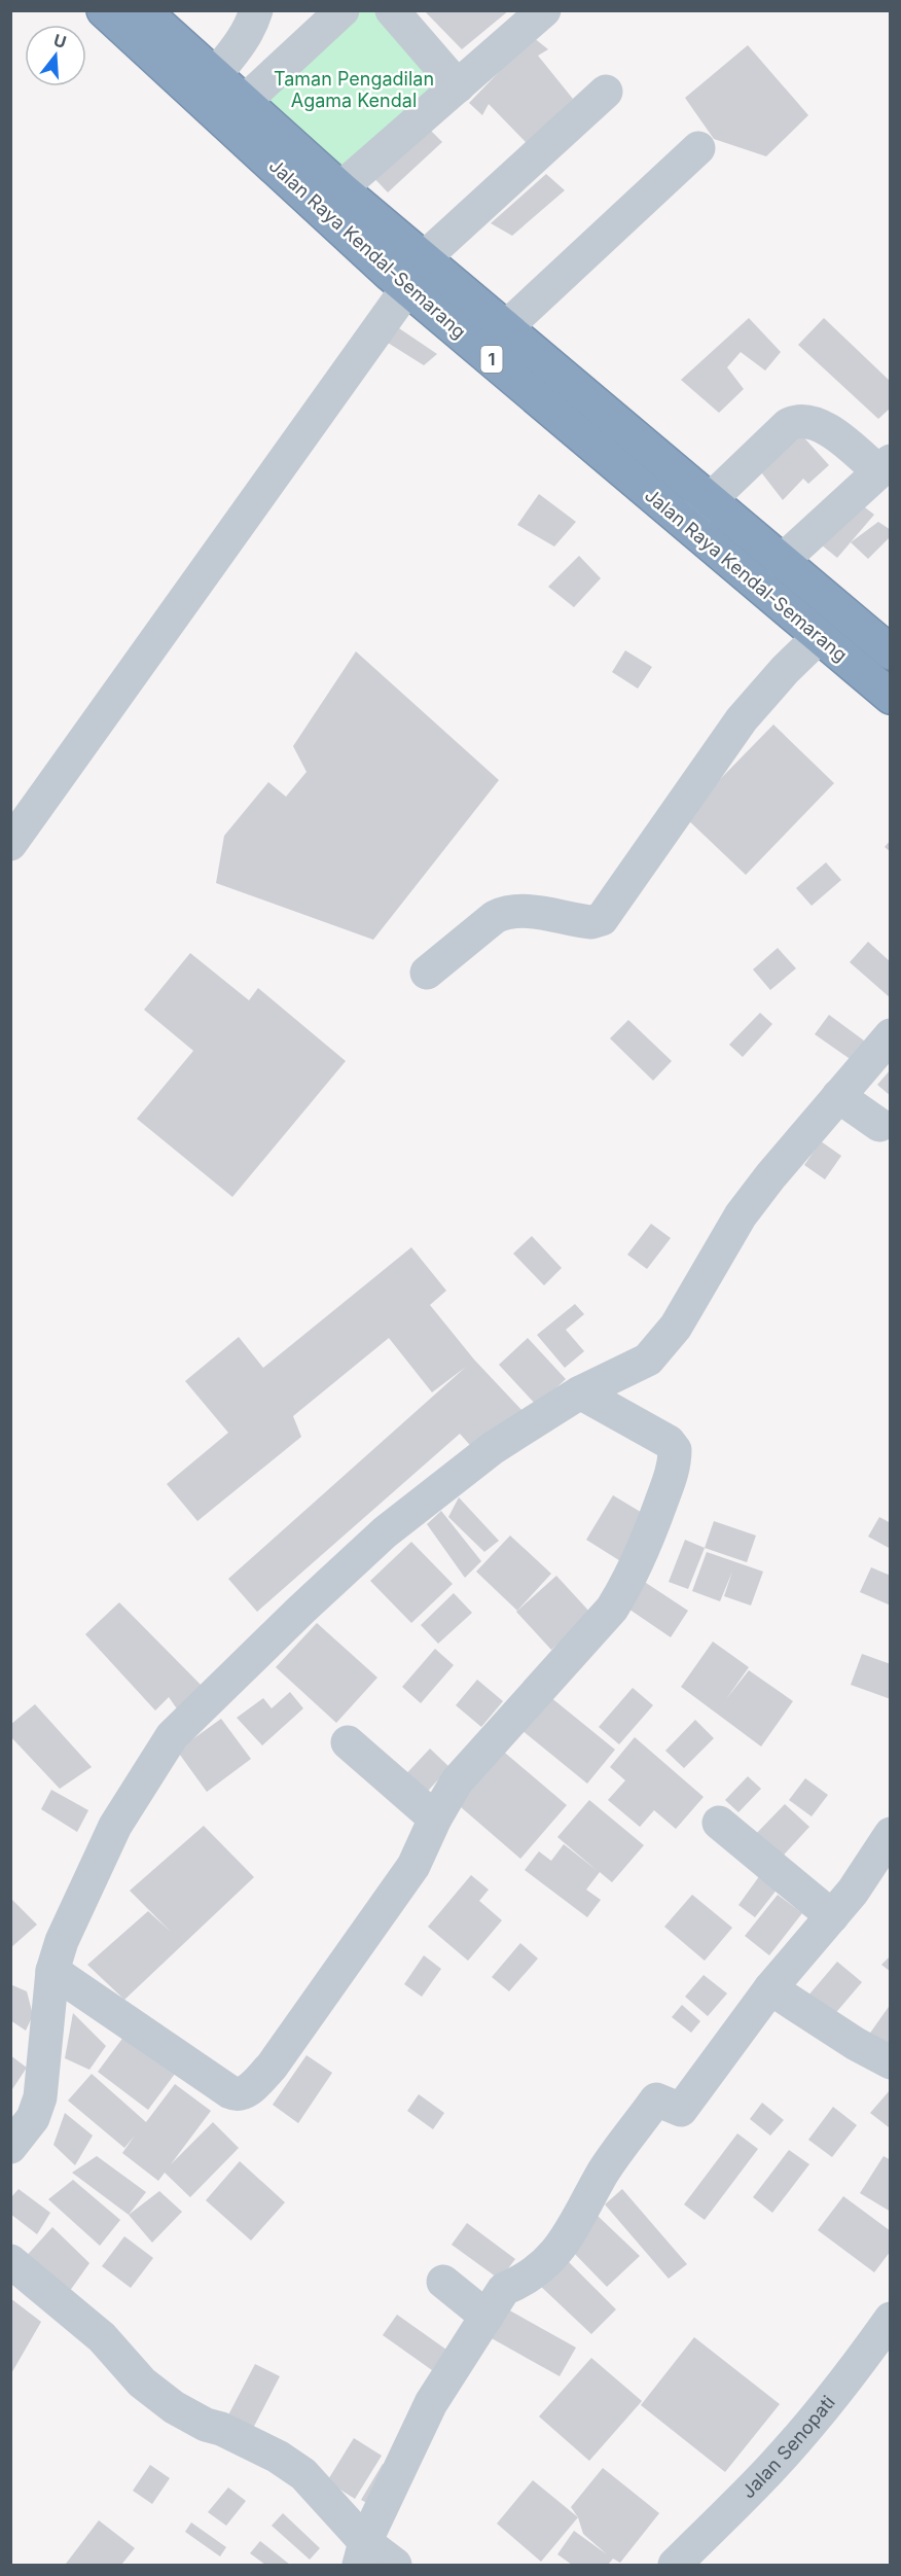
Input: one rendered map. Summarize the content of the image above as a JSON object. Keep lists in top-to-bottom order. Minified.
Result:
{"streets":{"highway":["Jalan Raya Kendal-Semarang","1"],"street":["Jalan Senopati"]},"parks":["Taman Pengadilan Agama Kendal"],"north":"top"}
